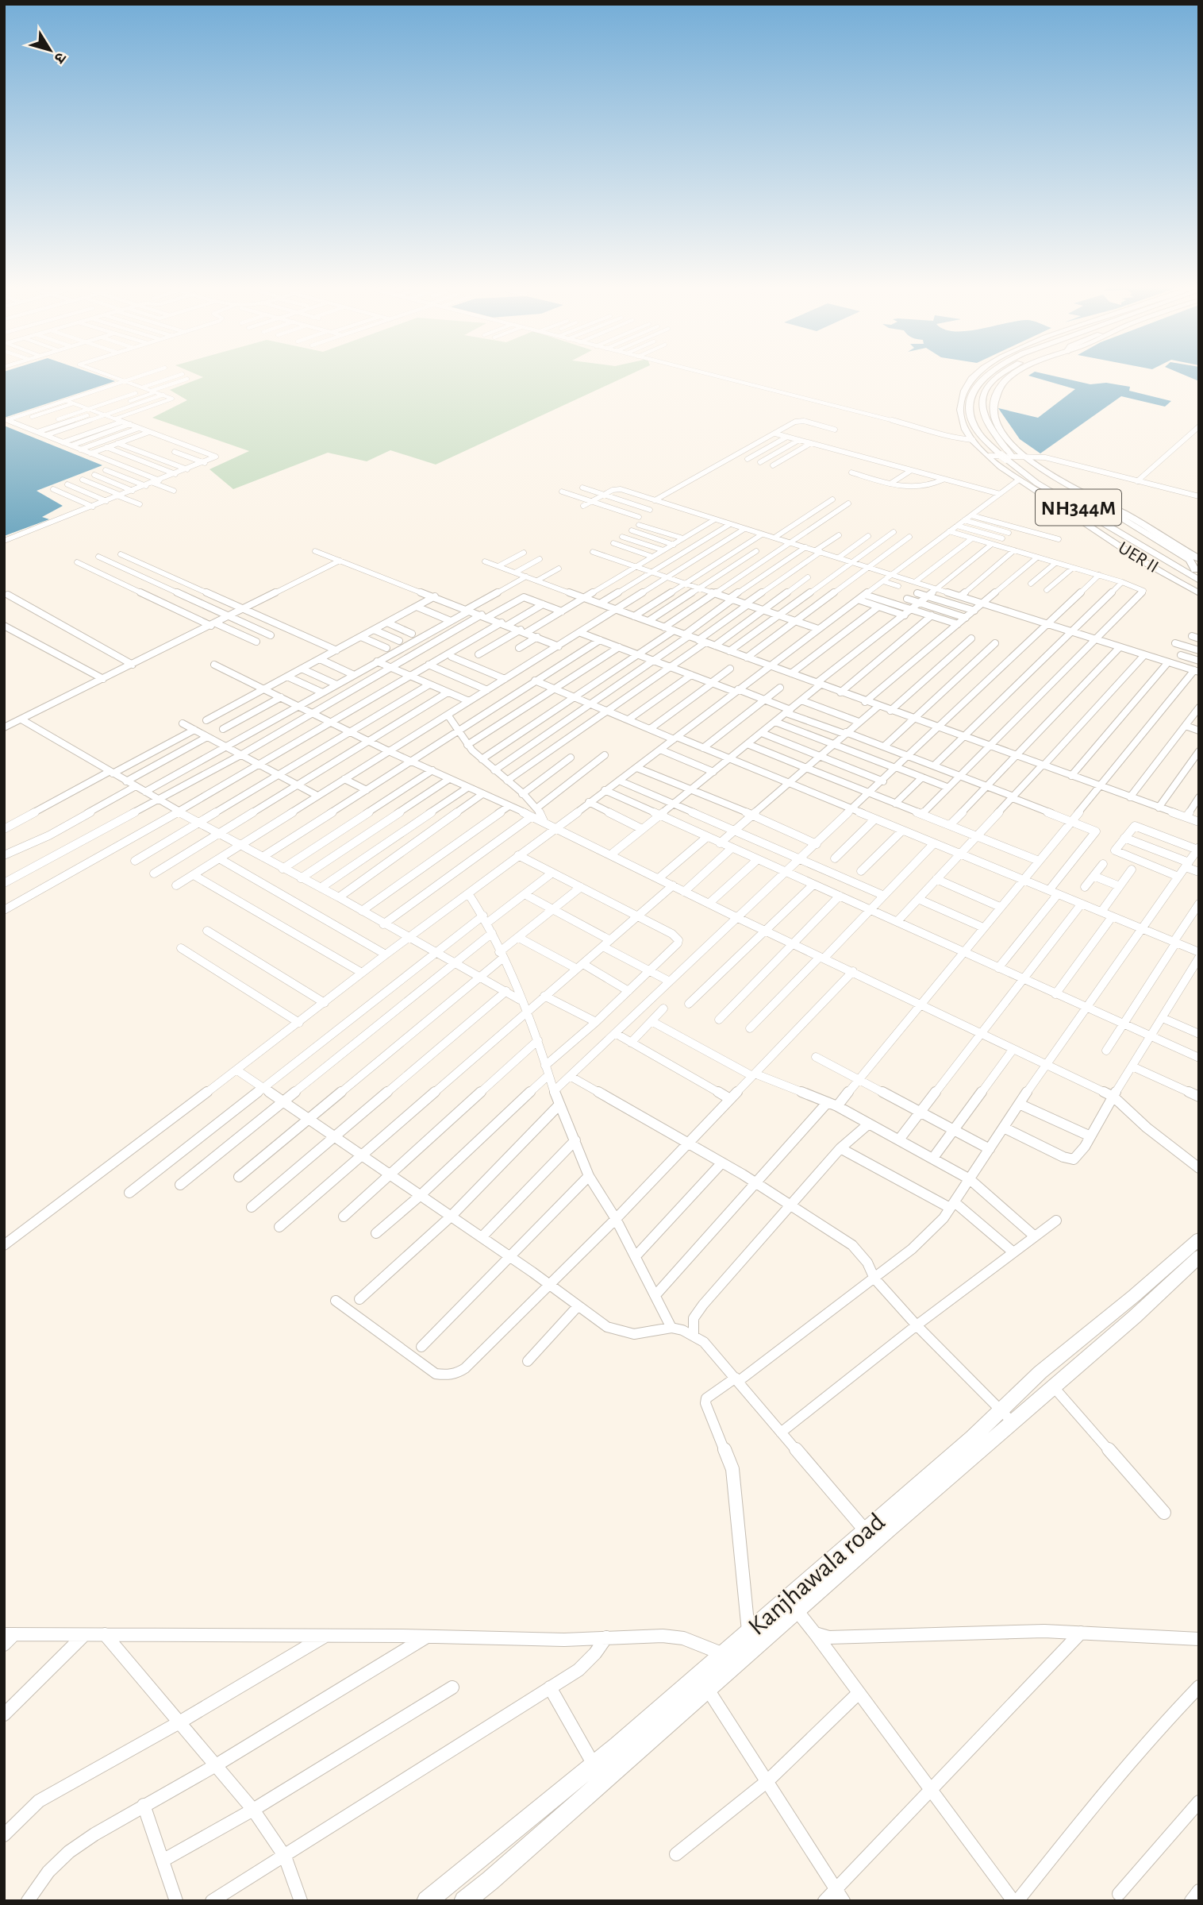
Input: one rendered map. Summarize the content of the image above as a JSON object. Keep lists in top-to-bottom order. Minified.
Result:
{"streets":{"main road":["NH344M","UER II","Kanjhawala road"]},"crossings":[["NH344M","UER II"]],"north":"bottom right"}
